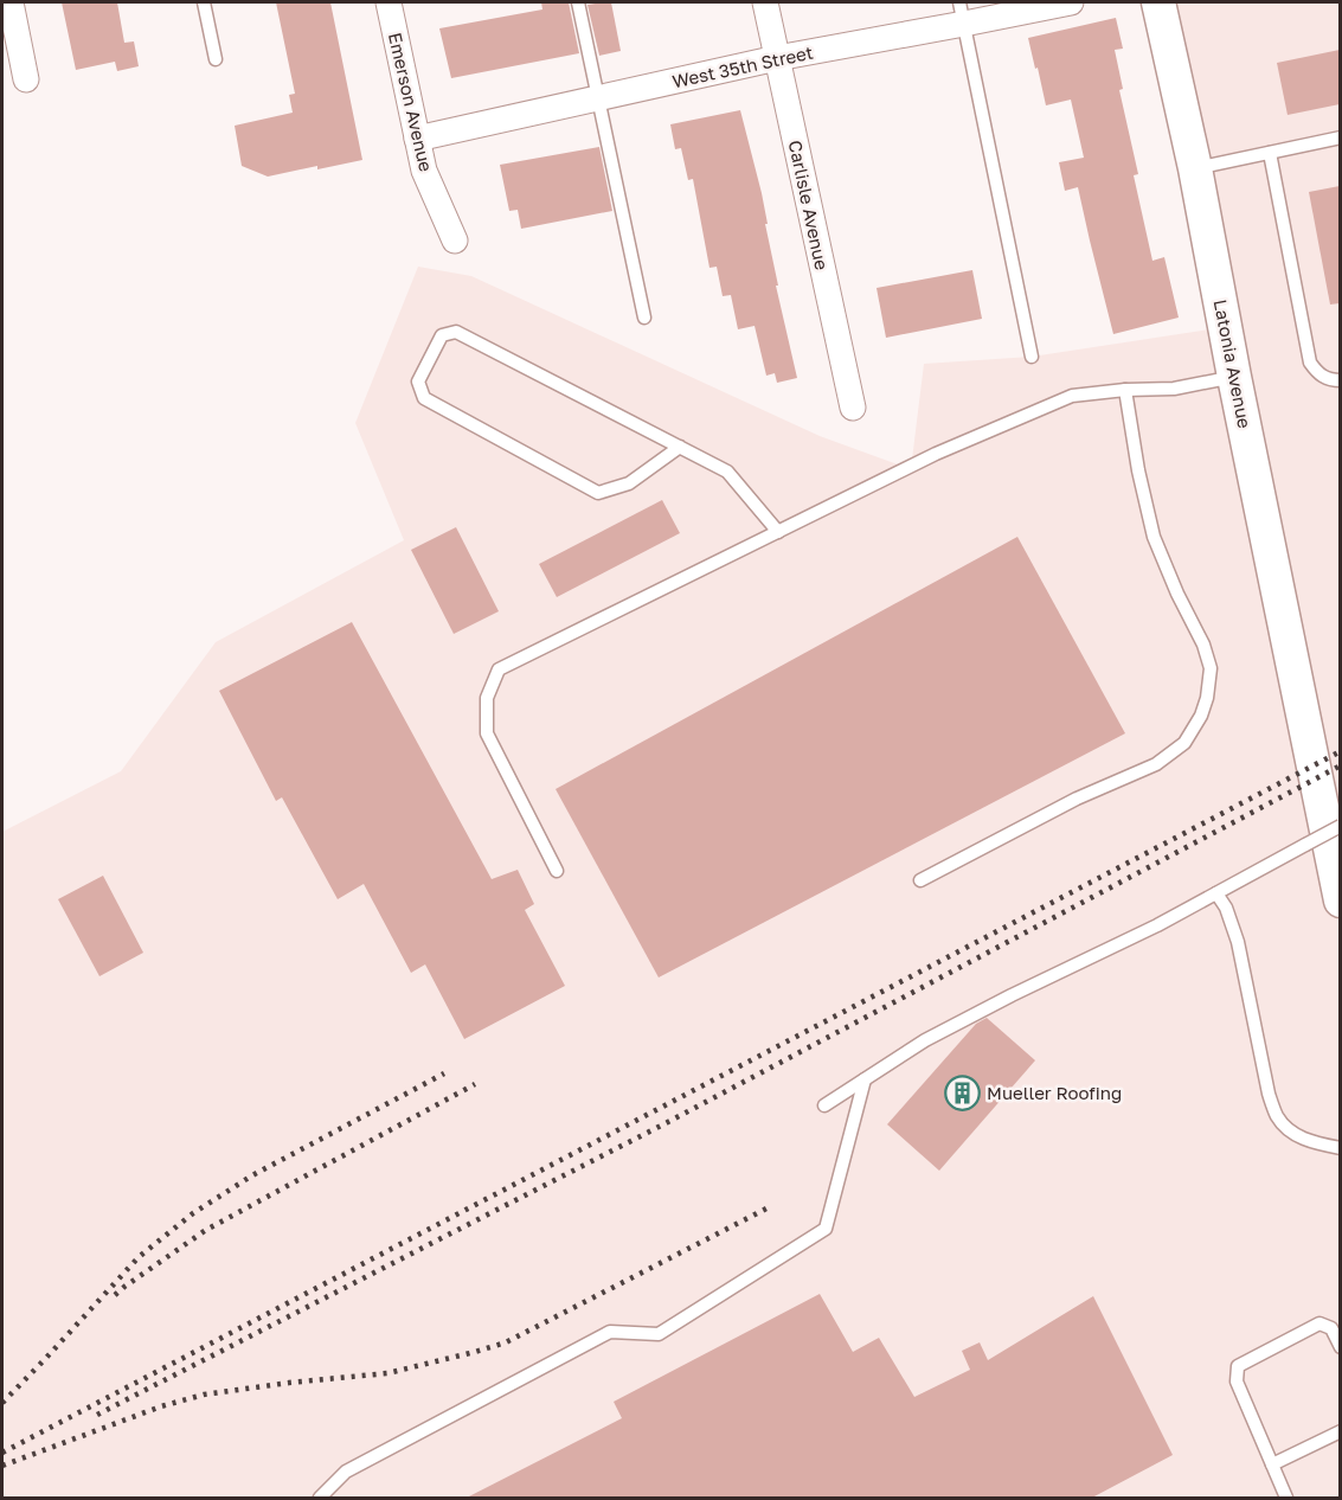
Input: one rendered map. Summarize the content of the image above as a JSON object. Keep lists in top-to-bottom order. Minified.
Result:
{"streets":{"street":["West 35th Street","Emerson Avenue","Carlisle Avenue","Latonia Avenue"]},"crossings":[["West 35th Street","Emerson Avenue"],["West 35th Street","Carlisle Avenue"]],"places":{"building":["Mueller Roofing"]}}
